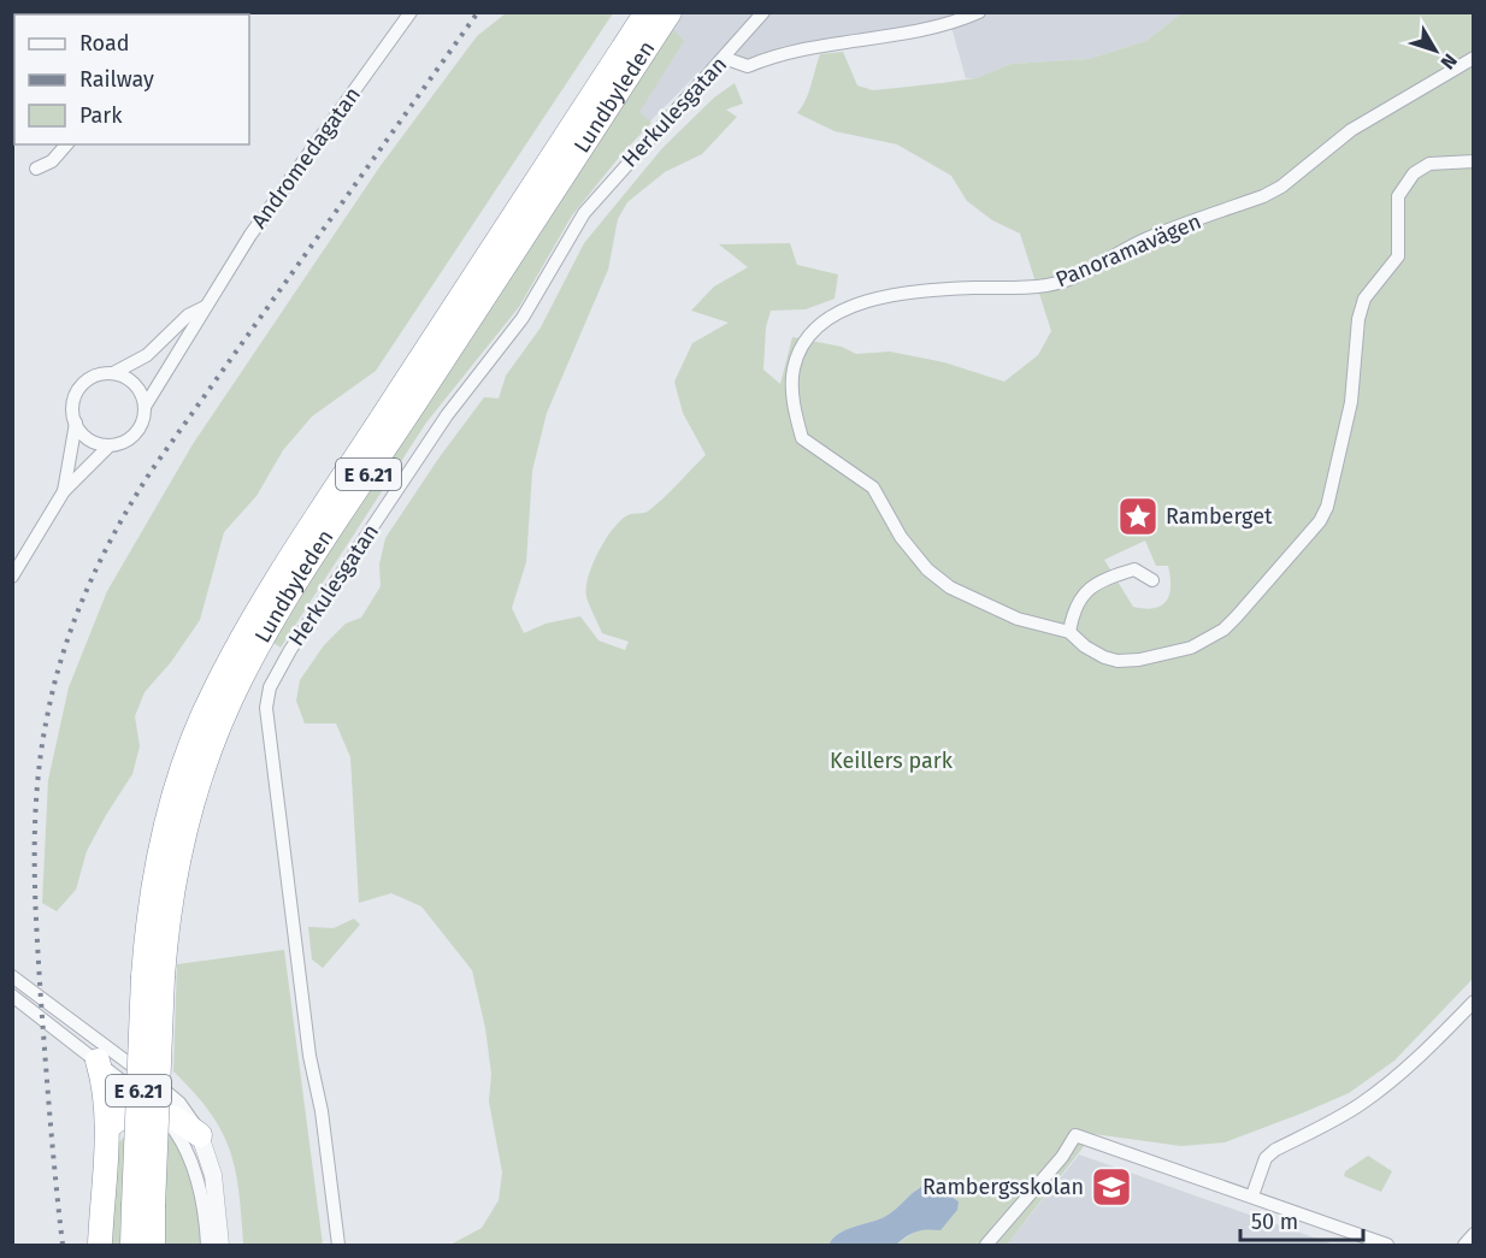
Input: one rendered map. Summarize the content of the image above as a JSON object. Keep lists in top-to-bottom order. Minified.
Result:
{"streets":{"highway":["Lundbyleden","E 6.21"],"street":["Herkulesgatan","Andromedagatan","Panoramavägen"]},"parks":["Keillers park"],"places":{"place":["Ramberget"],"school or university":["Rambergsskolan"]},"legend":["Road","Railway","Park"],"scale_bar":"50 m","north":"bottom right"}
